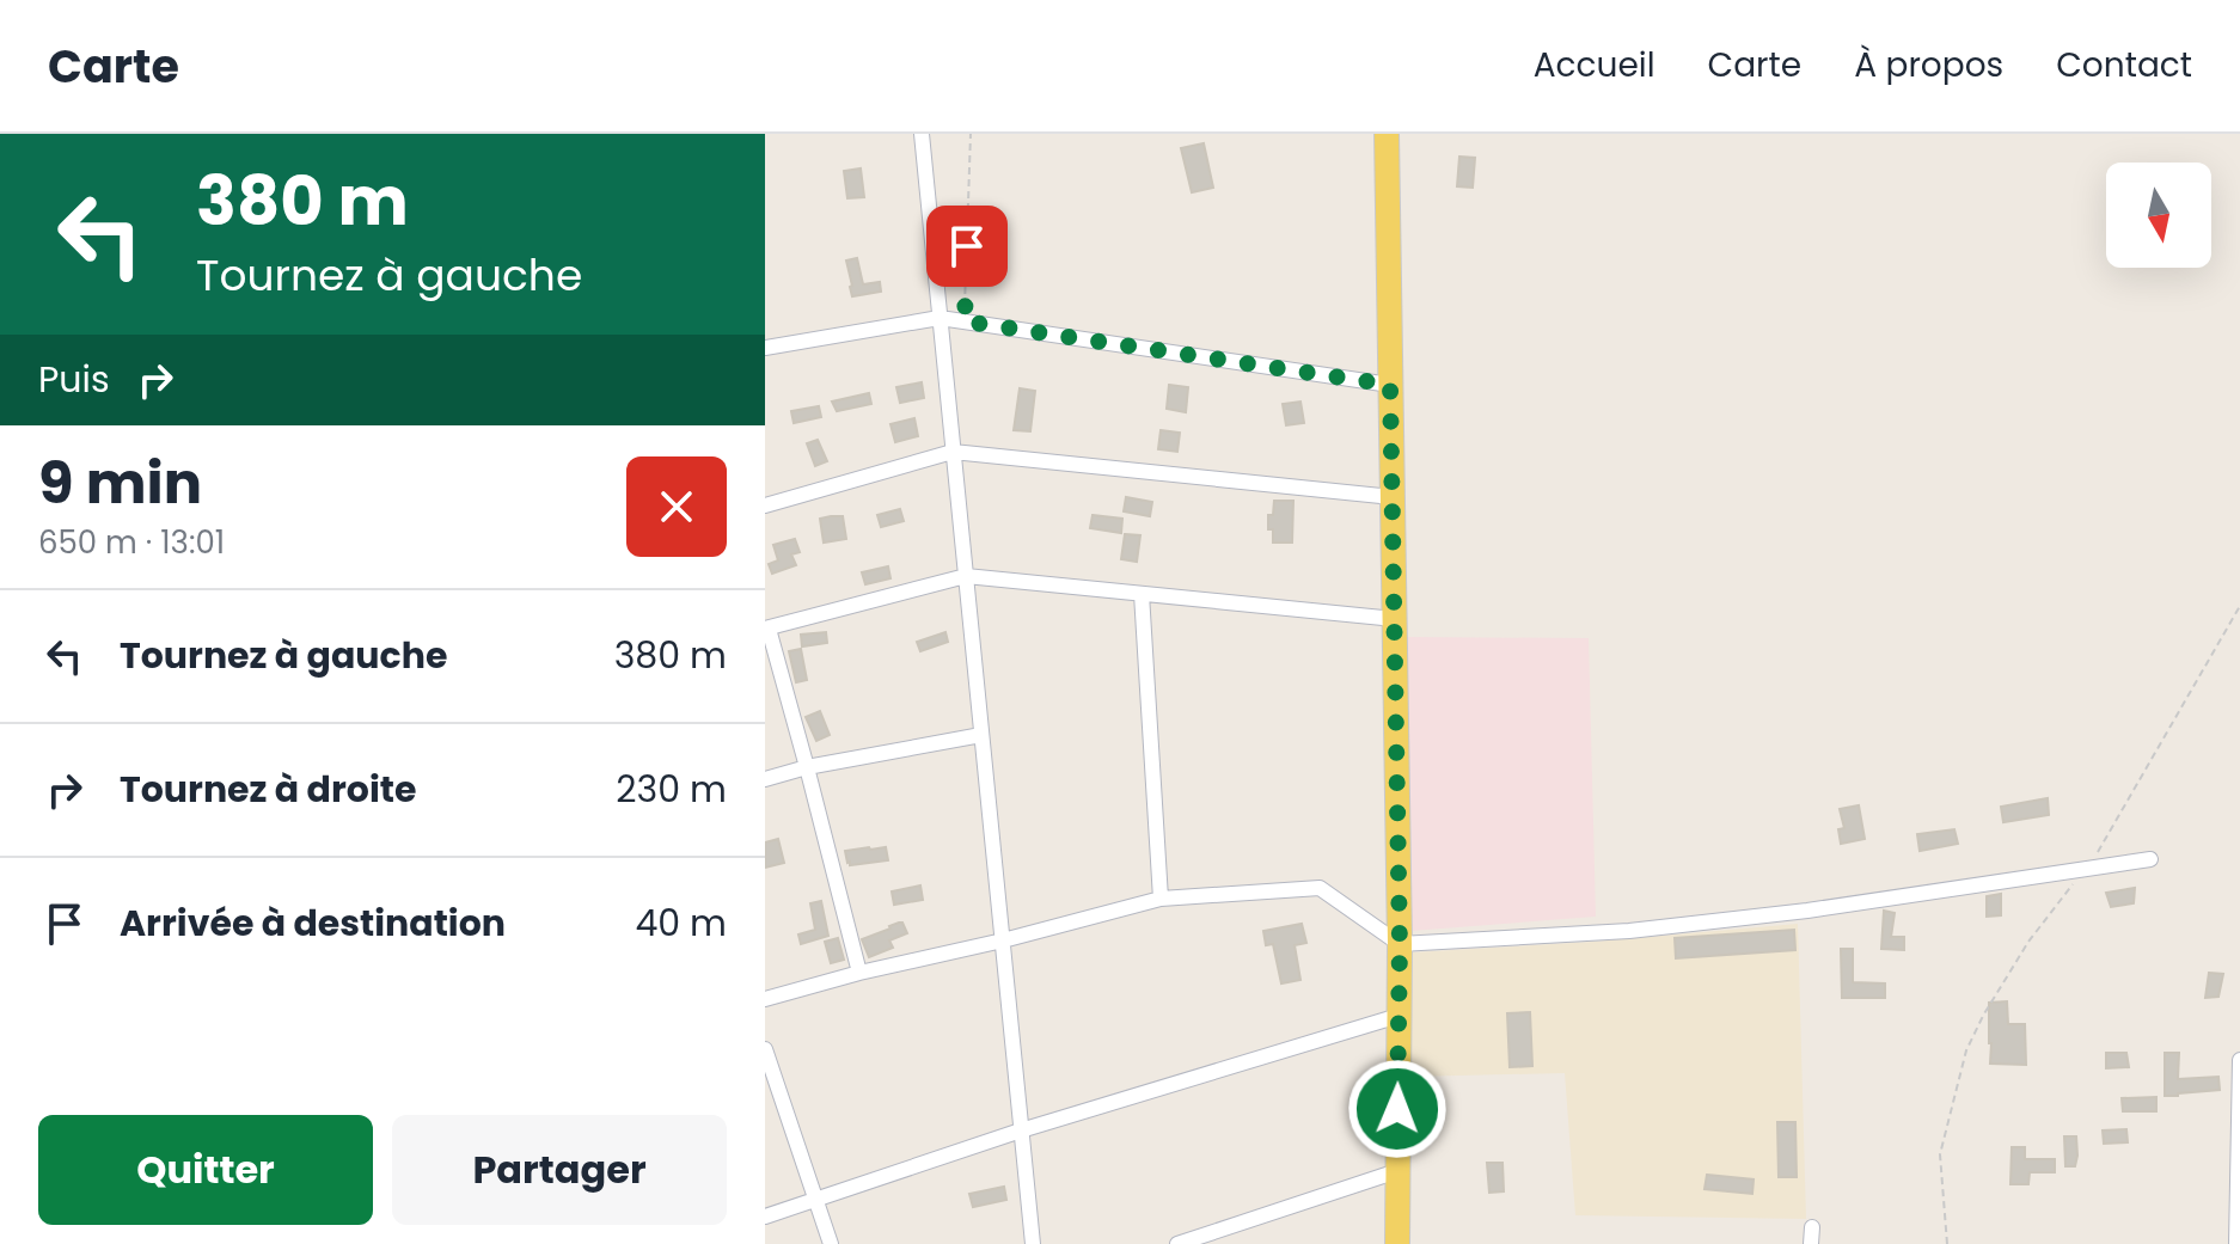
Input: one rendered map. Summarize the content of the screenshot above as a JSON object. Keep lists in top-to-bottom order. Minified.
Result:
{"north":"bottom","page":{"header":"Carte","nav":["Accueil","Carte","À propos","Contact"],"turn":["380 m","Tournez à gauche"],"then":"Puis","heading":["9 min","650 m · 13:01"],"list":[{"name":"Tournez à gauche","value":"380 m"},{"name":"Tournez à droite","value":"230 m"},{"name":"Arrivée à destination","value":"40 m"}],"buttons":["Quitter","Partager"]}}
